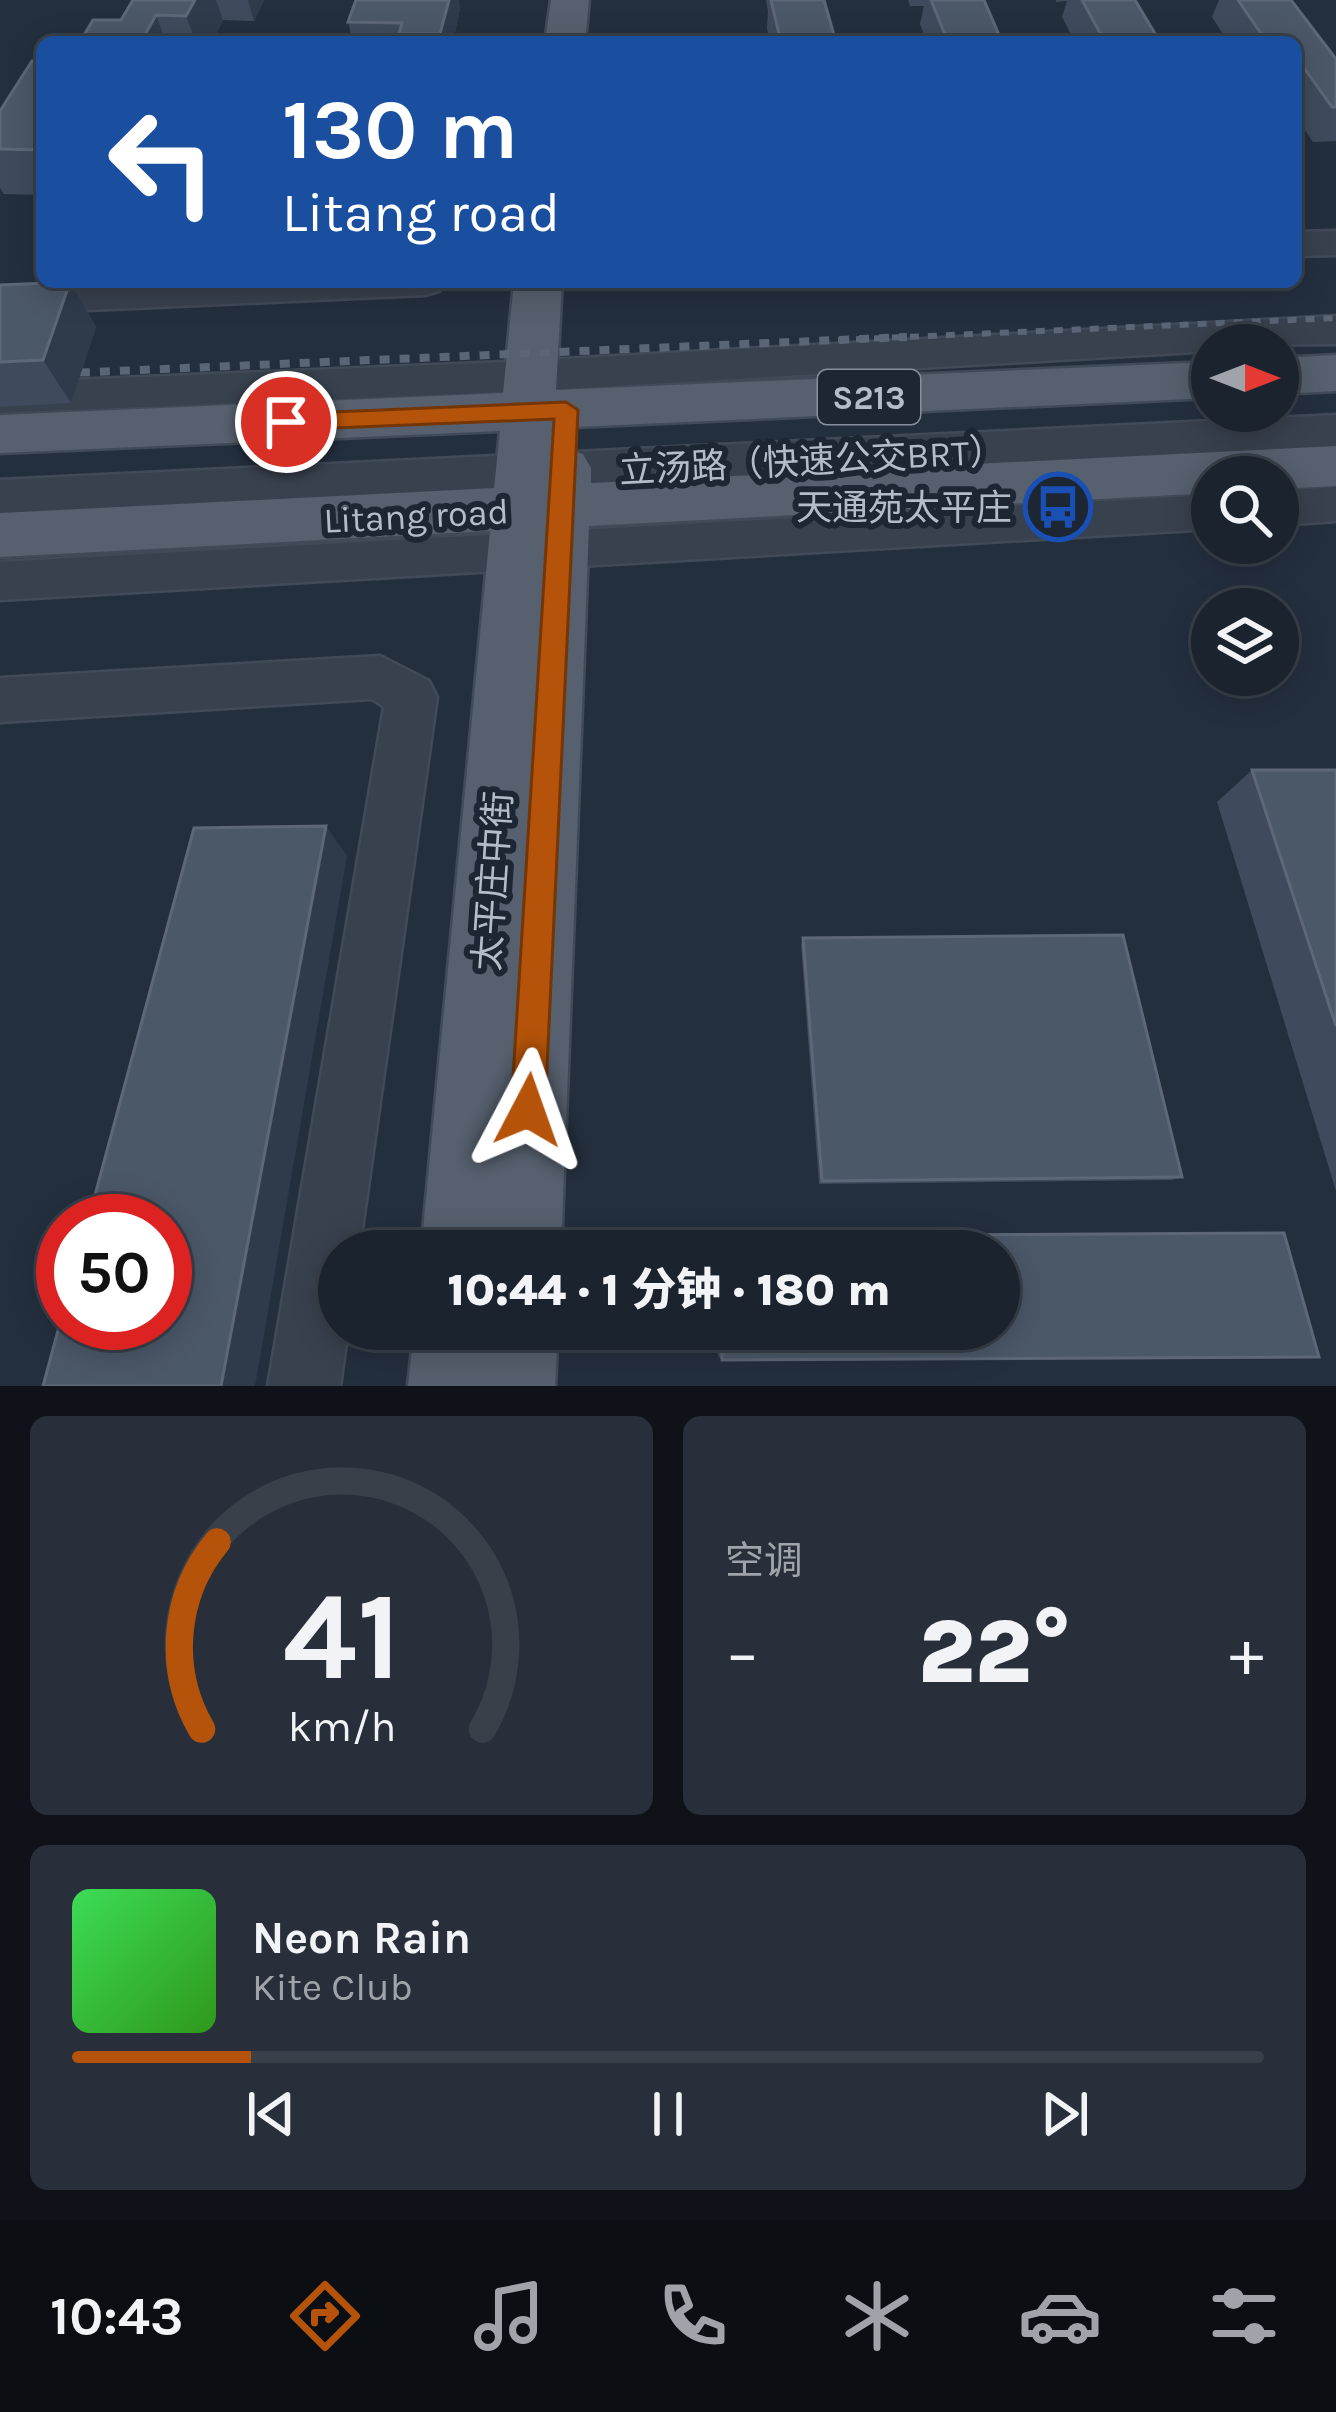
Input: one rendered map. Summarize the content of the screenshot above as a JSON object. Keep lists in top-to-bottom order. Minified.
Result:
{"streets":{"main road":["S213","Litang road","太平庄中街"],"street":["立汤路（快速公交BRT）"]},"crossings":[["立汤路（快速公交BRT）","Litang road"],["立汤路（快速公交BRT）","太平庄中街"],["Litang road","太平庄中街"]],"places":{"bus stop":["天通苑太平庄"]},"north":"right","page":{"turn":["130 m","Litang road"],"limit":"50","trip":"10:44 · 1 分钟 · 180 m","tile":"空调","heat":["−","22°","+"],"song":["Neon Rain","Kite Club"],"tabs":"10:43","gauge":["41","km/h"]}}
